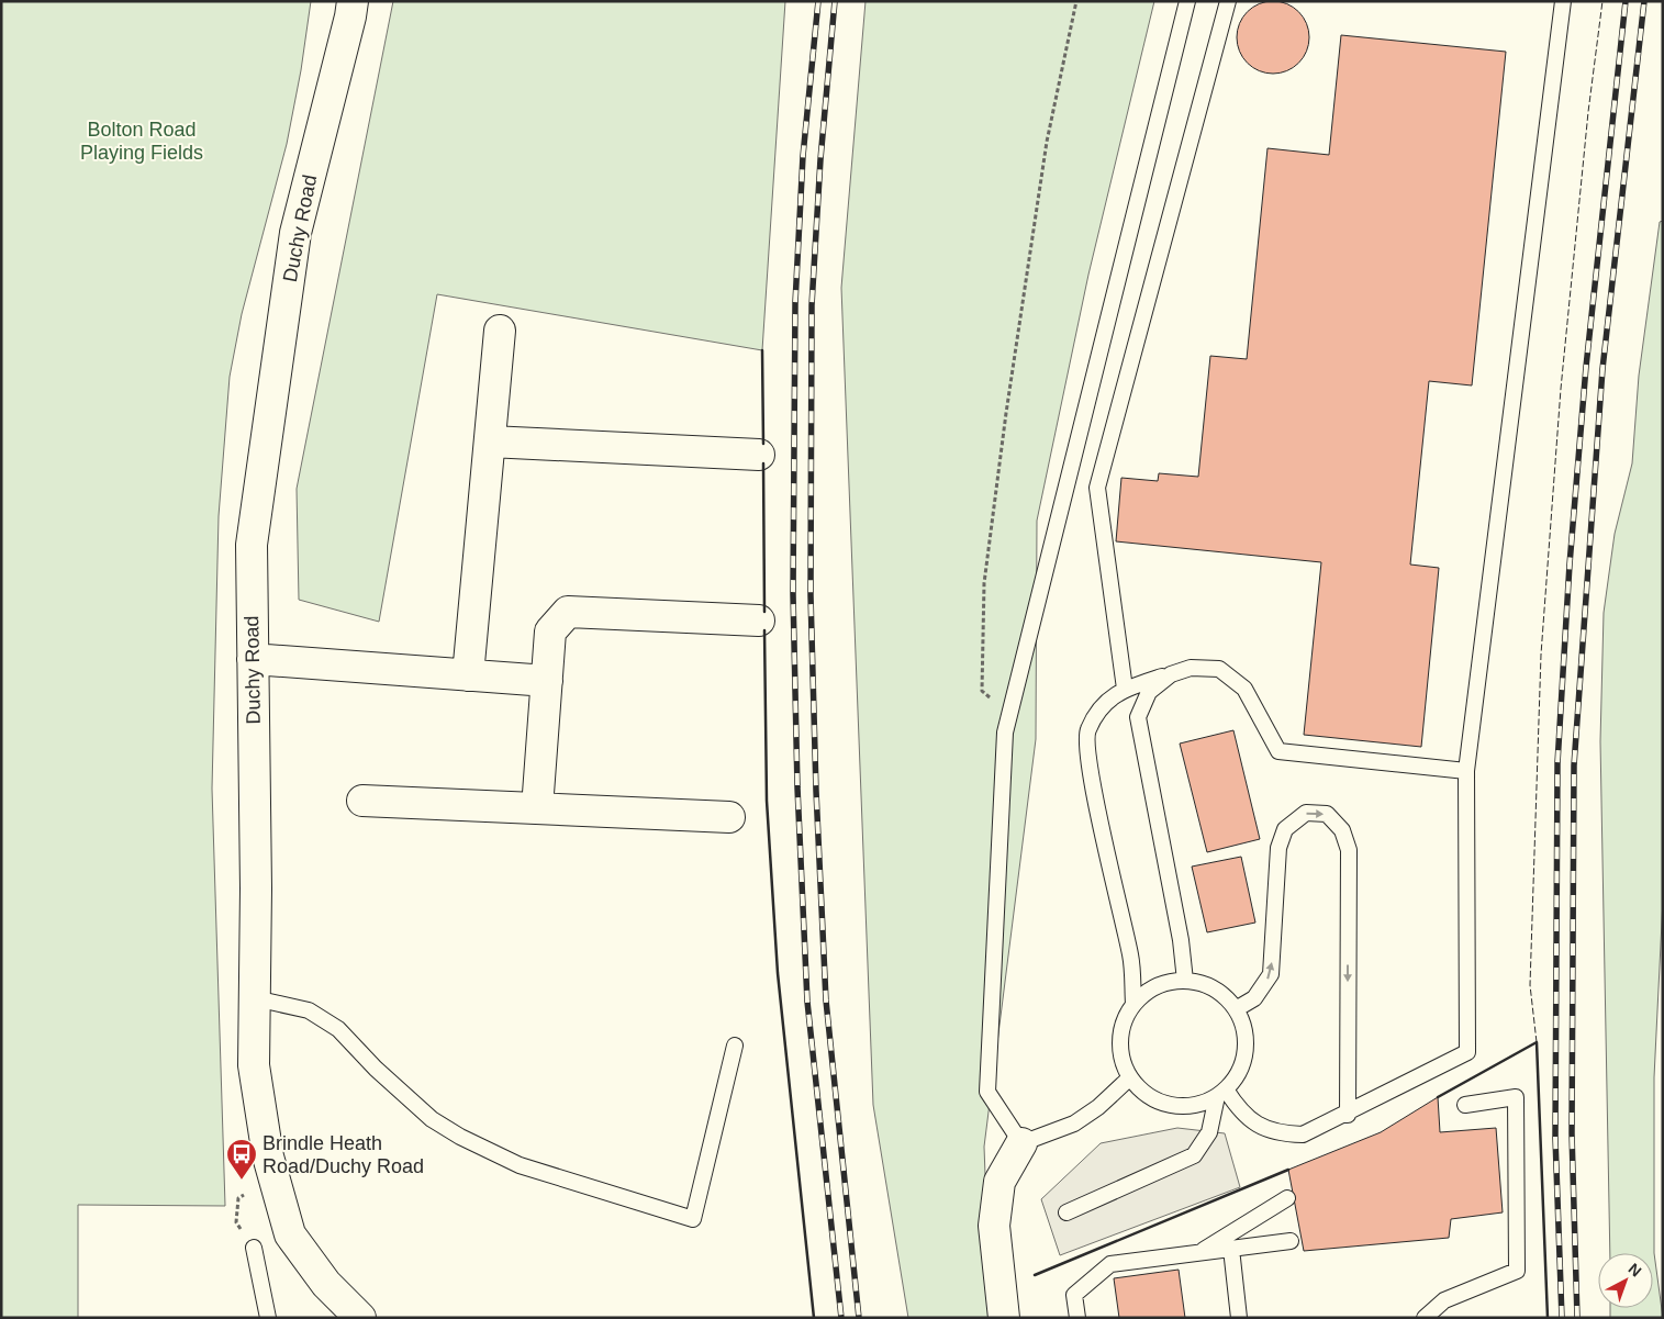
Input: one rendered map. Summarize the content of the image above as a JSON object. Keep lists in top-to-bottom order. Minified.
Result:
{"streets":{"street":["Duchy Road"]},"parks":["Bolton Road Playing Fields"],"places":{"bus stop":["Brindle Heath Road/Duchy Road"]},"north":"top right"}
